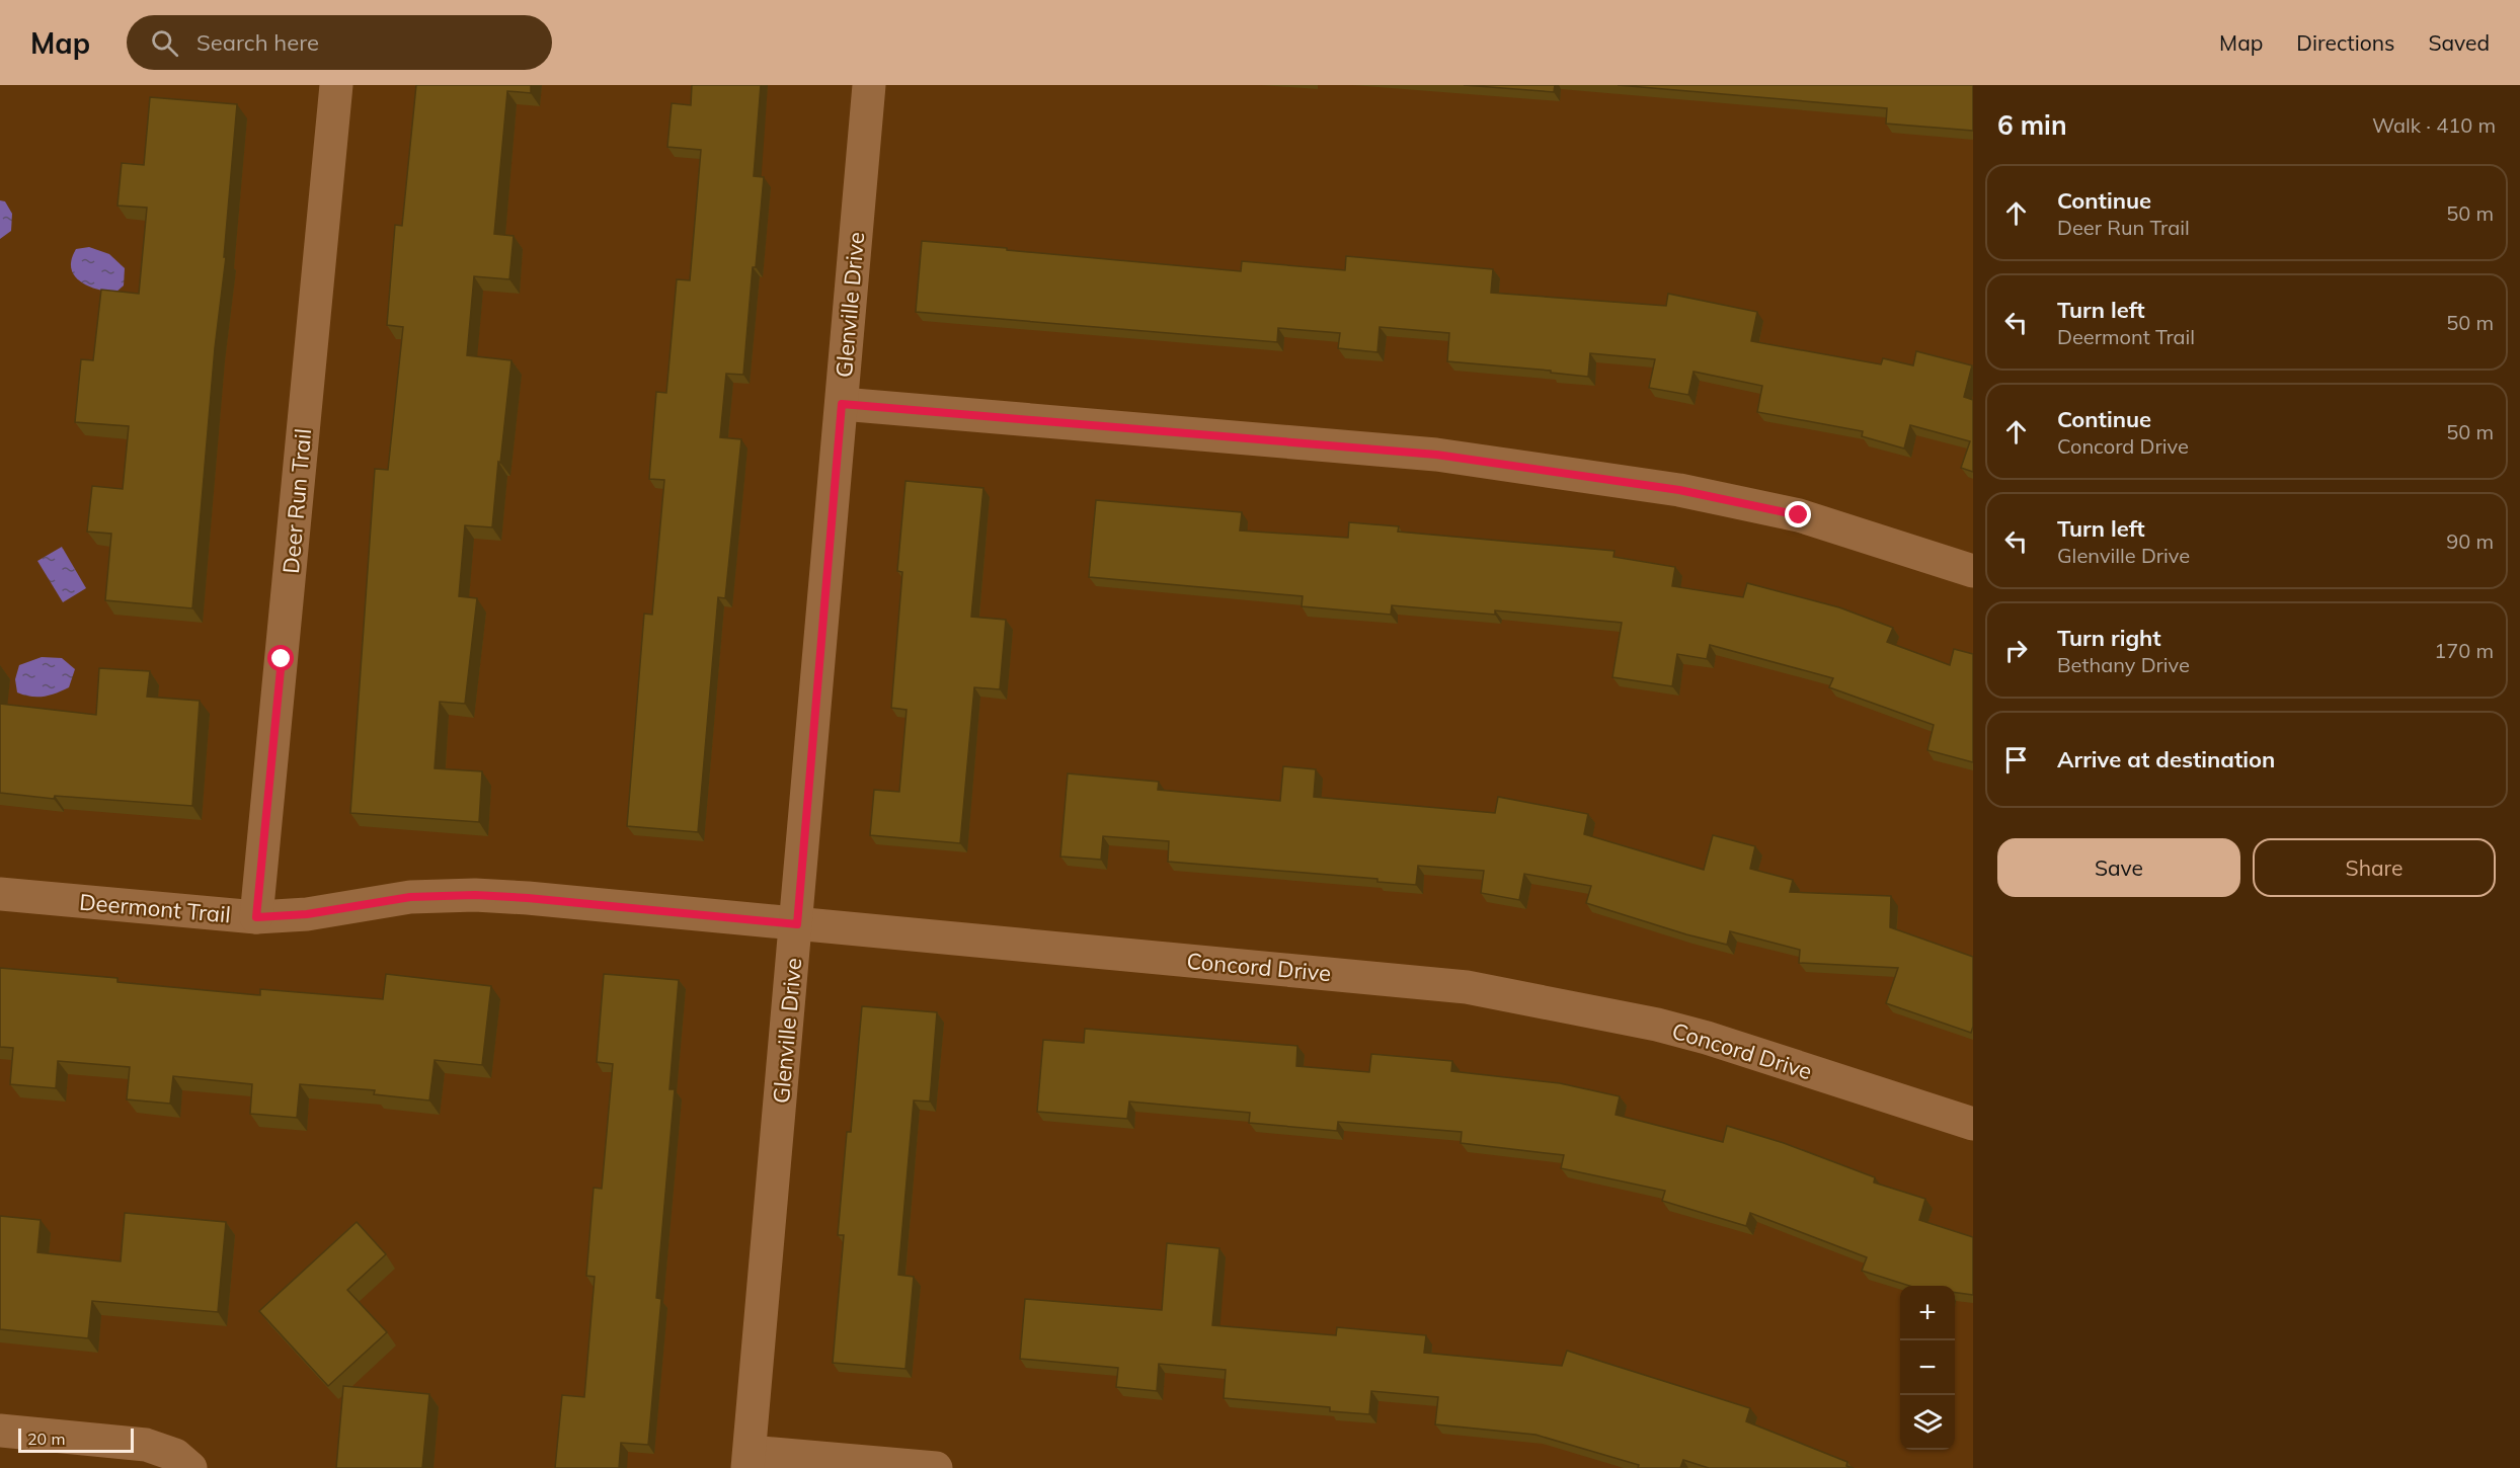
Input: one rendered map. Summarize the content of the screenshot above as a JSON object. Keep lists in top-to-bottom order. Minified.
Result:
{"streets":{"street":["Glenville Drive","Deer Run Trail","Deermont Trail","Concord Drive"]},"crossings":[["Glenville Drive","Concord Drive"],["Deer Run Trail","Deermont Trail"],["Deermont Trail","Concord Drive"]],"scale_bar":"20 m","page":{"header":"Map","search":"Search here","nav":["Map","Directions","Saved"],"heading":["6 min","Walk · 410 m"],"list":[["Continue","Deer Run Trail","50 m"],["Turn left","Deermont Trail","50 m"],["Continue","Concord Drive","50 m"],["Turn left","Glenville Drive","90 m"],["Turn right","Bethany Drive","170 m"],"Arrive at destination"],"buttons":["Save","Share"],"map_buttons":["+","−"],"scale":"20 m"}}
